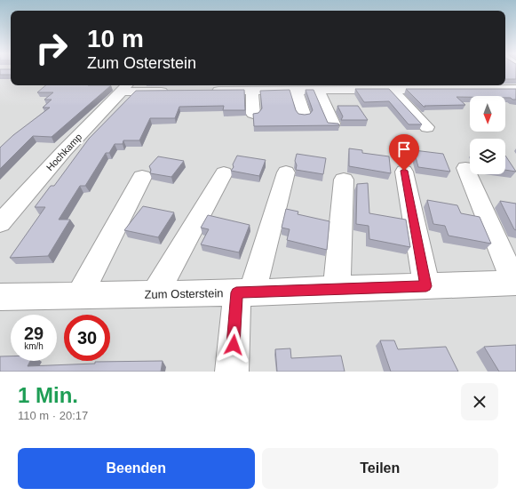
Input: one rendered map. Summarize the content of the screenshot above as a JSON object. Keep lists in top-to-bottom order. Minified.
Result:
{"streets":{"street":["Hochkamp","Zum Osterstein"]},"north":"bottom","page":{"turn":["10 m","Zum Osterstein"],"speed":"29 km/h","limit":"30","heading":["1 Min.","110 m · 20:17"],"buttons":["Beenden","Teilen"]}}
